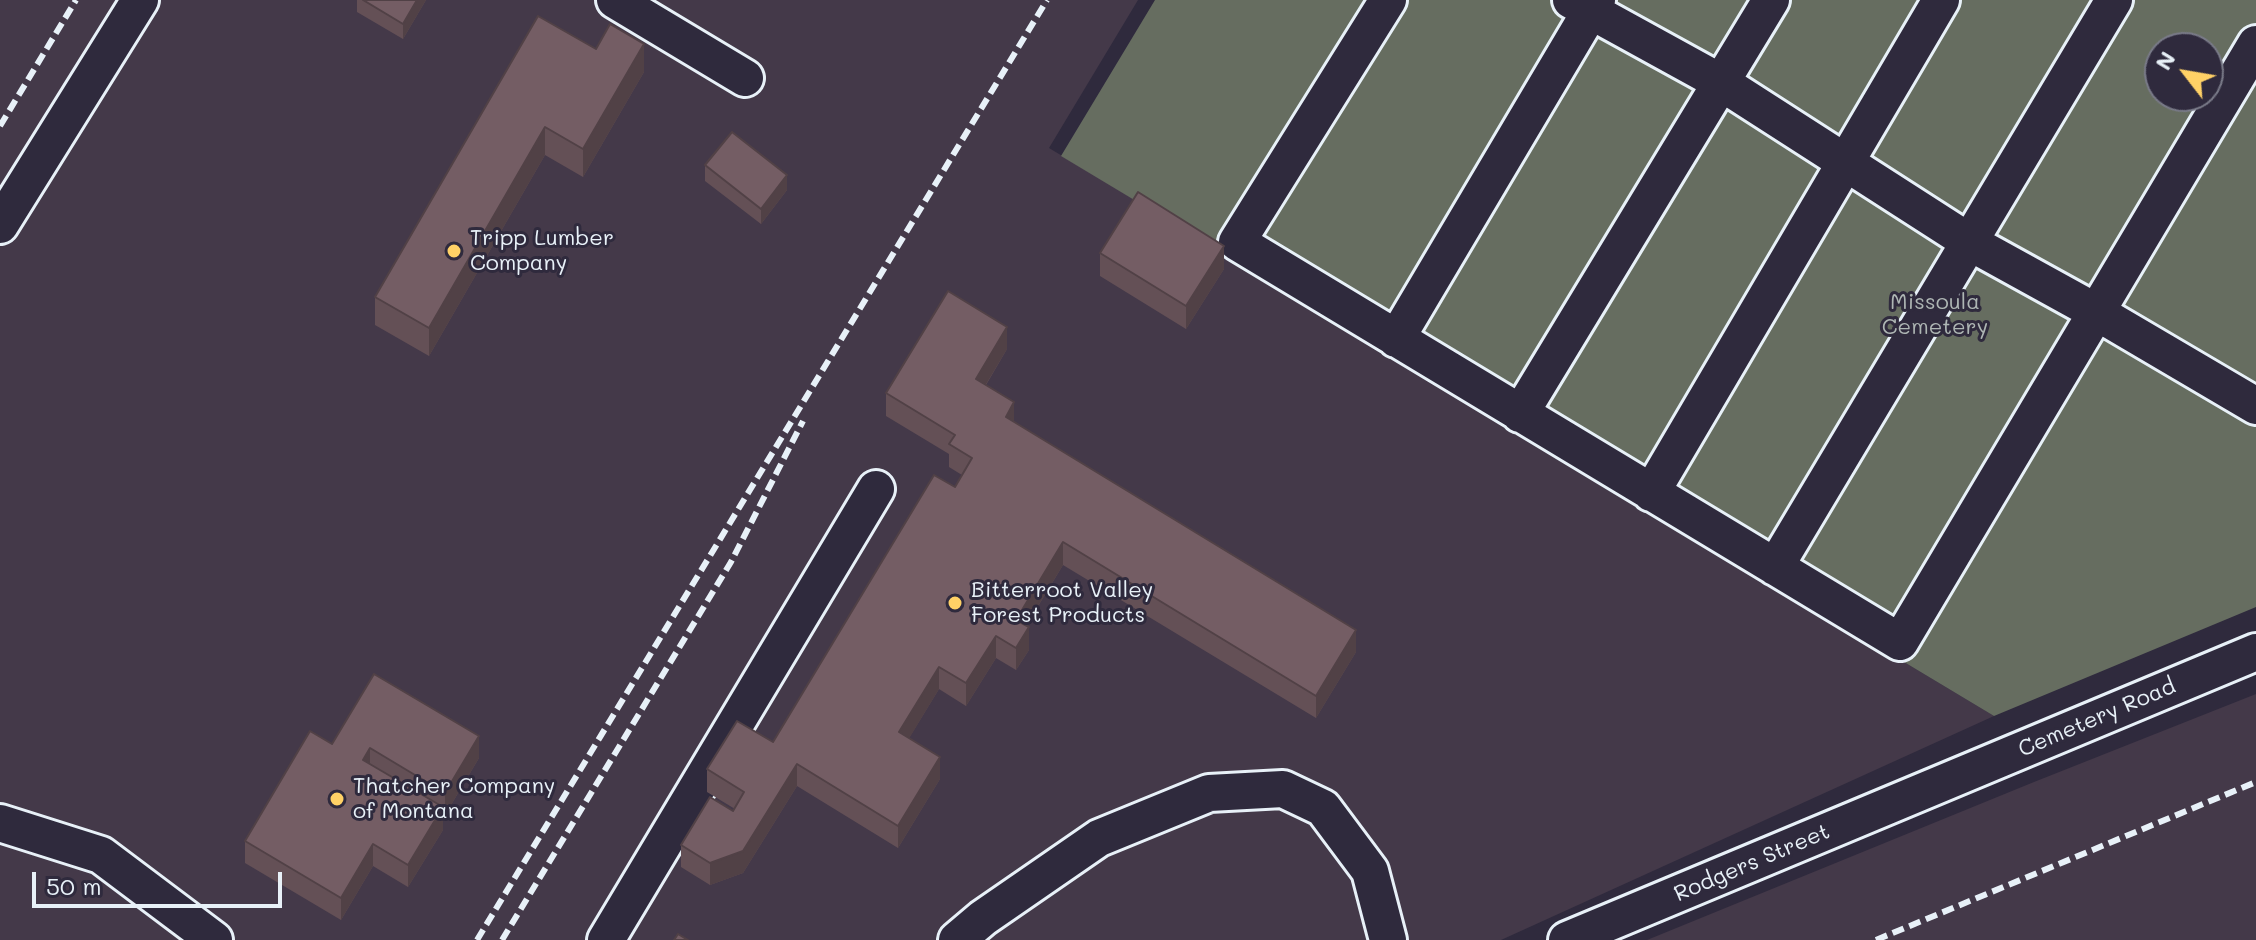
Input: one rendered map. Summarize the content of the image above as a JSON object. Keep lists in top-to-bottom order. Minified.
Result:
{"streets":{"street":["Cemetery Road","Rodgers Street"]},"crossings":[["Cemetery Road","Rodgers Street"]],"parks":["Missoula Cemetery"],"places":["Tripp Lumber Company","Bitterroot Valley Forest Products","Thatcher Company of Montana"],"scale_bar":"50 m","north":"top left"}
